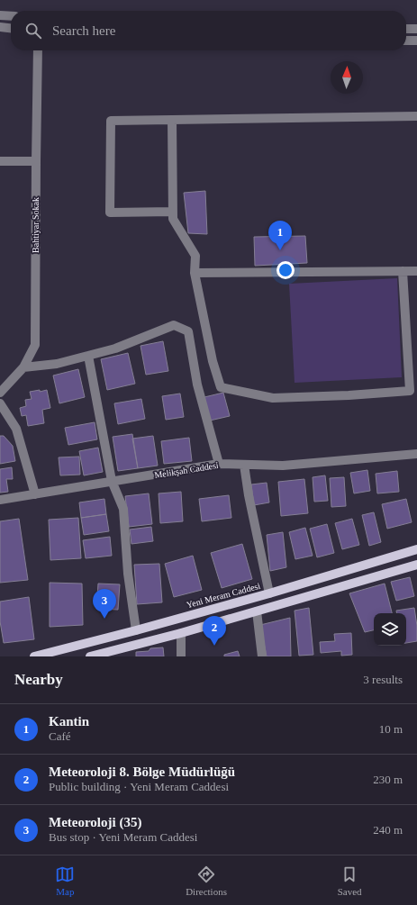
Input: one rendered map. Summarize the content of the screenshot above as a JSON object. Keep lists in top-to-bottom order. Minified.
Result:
{"streets":{"main road":["Yeni Meram Caddesi"],"street":["Bahtiyar Sokak","Melikşah Caddesi"]},"north":"top","page":{"search":"Search here","pins":["1","3","2"],"heading":["Nearby","3 results"],"list":[{"mark":"1","name":"Kantin","note":"Café","value":"10 m"},{"mark":"2","name":"Meteoroloji 8. Bölge Müdürlüğü","note":"Public building · Yeni Meram Caddesi","value":"230 m"},{"mark":"3","name":"Meteoroloji (35)","note":"Bus stop · Yeni Meram Caddesi","value":"240 m"}],"nav":["Map","Directions","Saved"]}}
